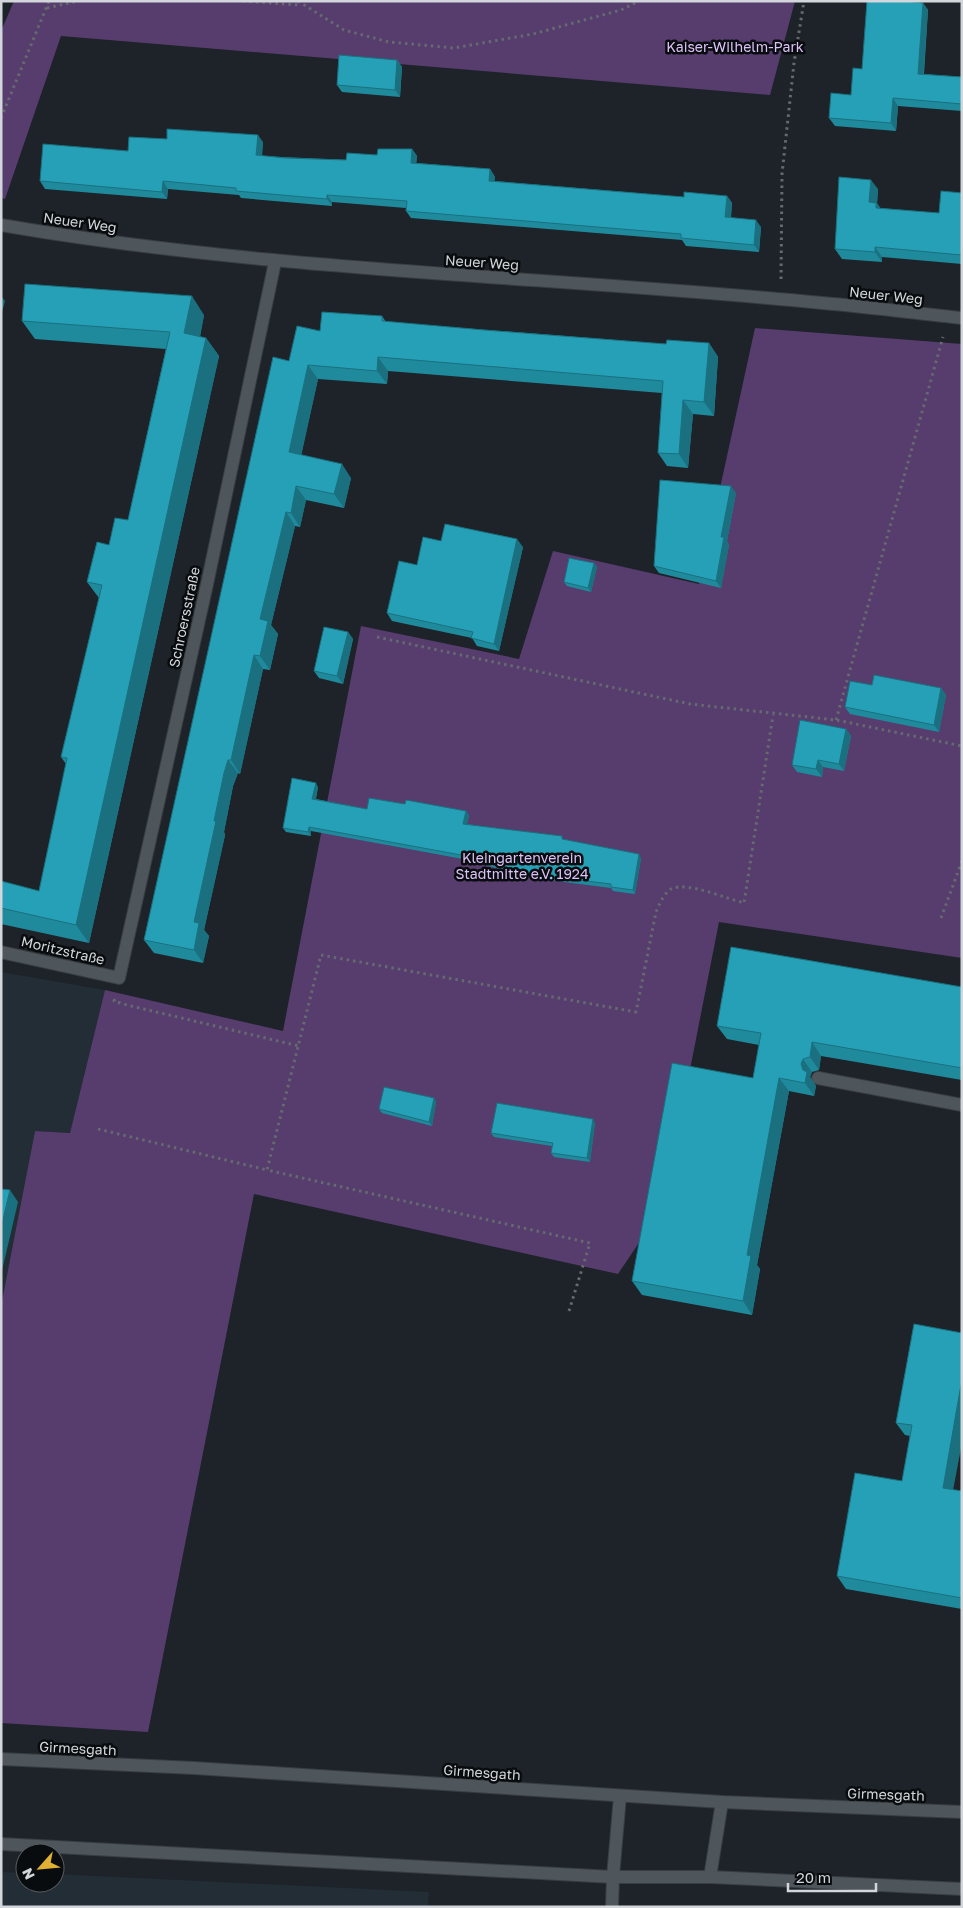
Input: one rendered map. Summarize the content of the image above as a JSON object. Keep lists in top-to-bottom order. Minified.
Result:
{"streets":{"street":["Neuer Weg","Schroersstraße","Moritzstraße","Girmesgath"]},"crossings":[["Neuer Weg","Schroersstraße"],["Schroersstraße","Moritzstraße"]],"parks":["Kaiser-Wilhelm-Park","Kleingartenverein Stadtmitte e.V. 1924"],"scale_bar":"20 m","north":"bottom left"}
